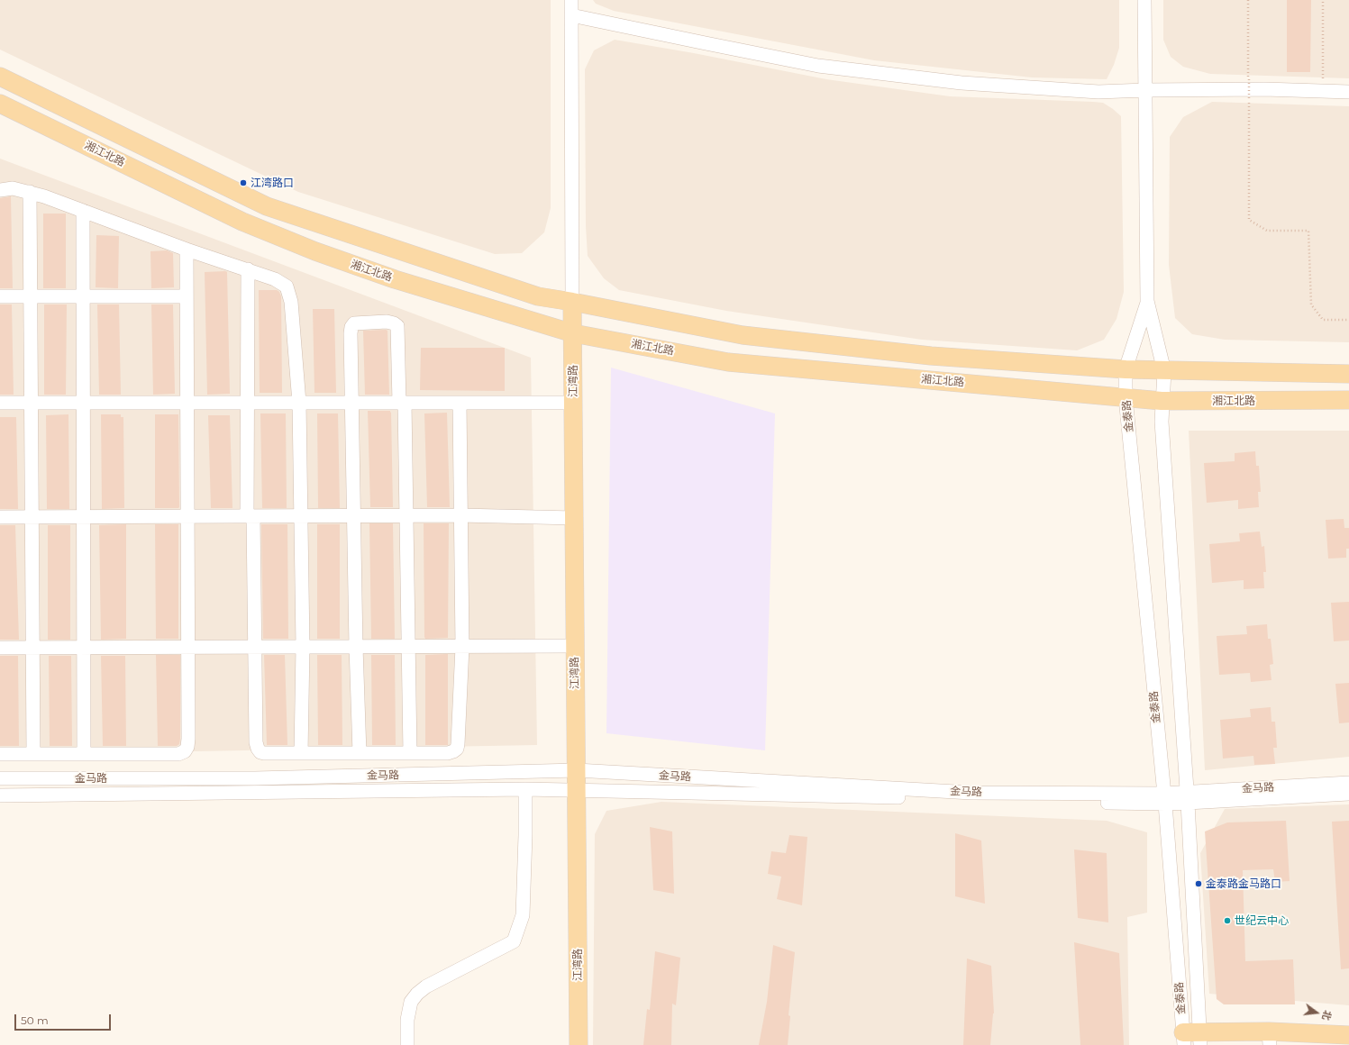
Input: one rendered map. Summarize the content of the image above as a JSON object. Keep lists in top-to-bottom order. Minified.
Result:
{"streets":{"main road":["湘江北路","江湾路"],"street":["金泰路","金马路"]},"crossings":[["湘江北路","江湾路"],["湘江北路","金泰路"],["江湾路","金马路"],["金泰路","金马路"]],"places":["江湾路口","金泰路金马路口","世纪云中心"],"scale_bar":"50 m","north":"right"}
